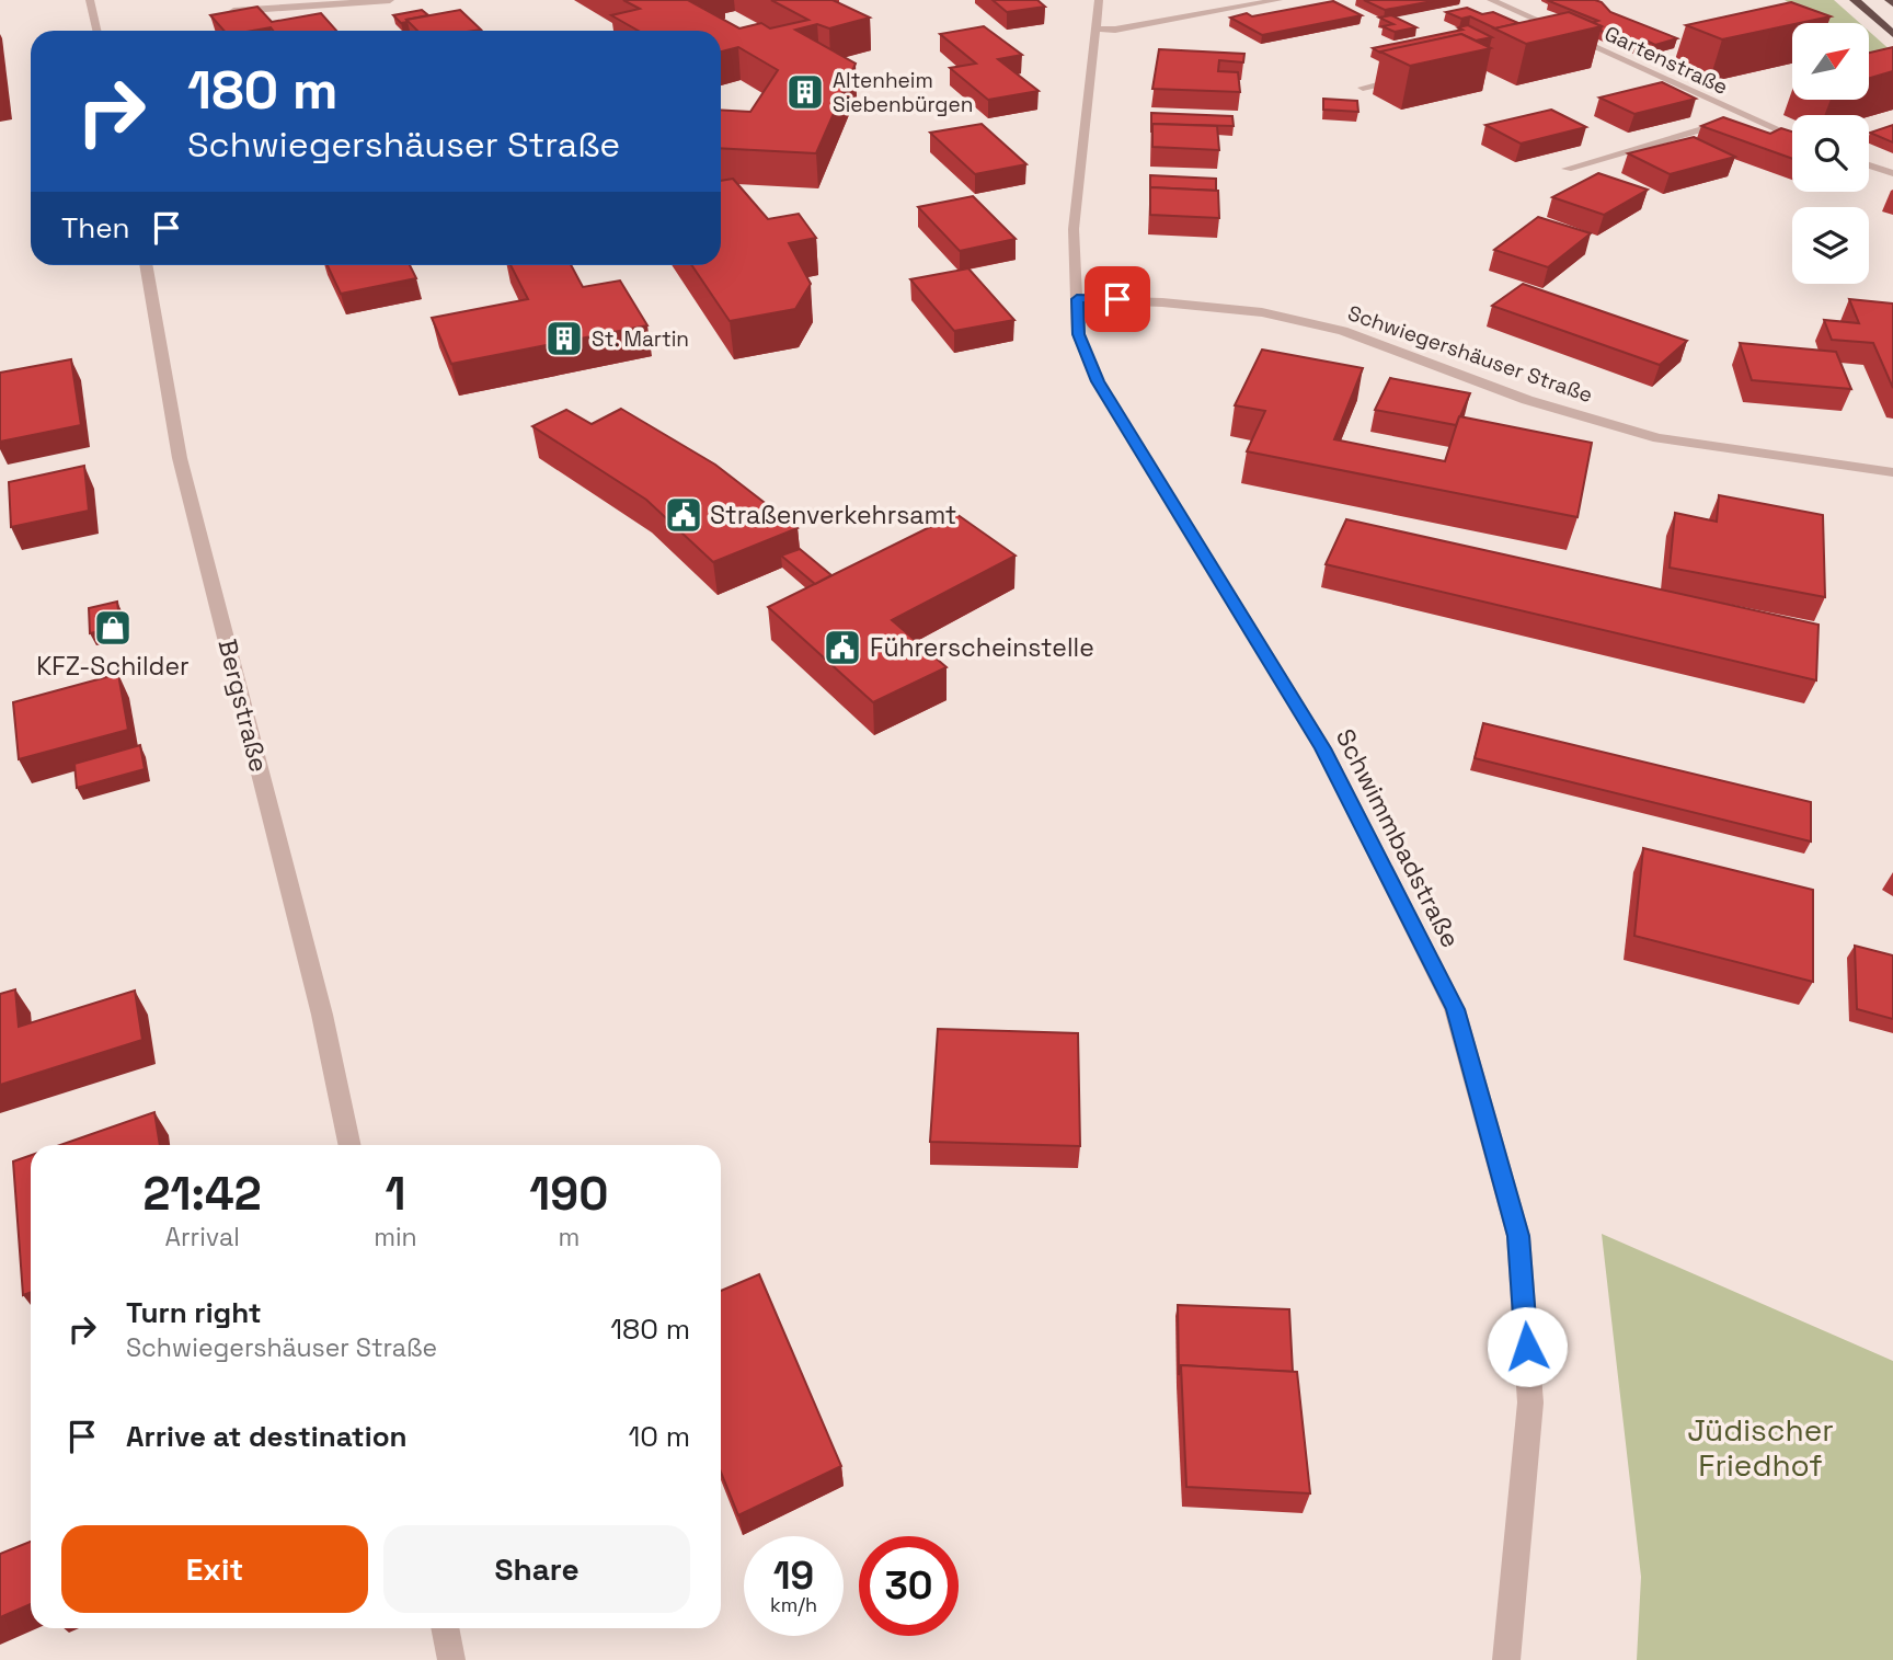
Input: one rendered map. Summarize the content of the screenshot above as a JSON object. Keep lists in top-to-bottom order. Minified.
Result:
{"streets":{"street":["Gartenstraße","Schwiegershäuser Straße","Bergstraße","Schwimmbadstraße"]},"crossings":[["Schwiegershäuser Straße","Schwimmbadstraße"]],"parks":["Jüdischer Friedhof"],"places":{"building":["Altenheim Siebenbürgen","St. Martin"],"public building":["Straßenverkehrsamt","Führerscheinstelle"],"shop":["KFZ-Schilder"]},"north":"top right","page":{"turn":["180 m","Schwiegershäuser Straße"],"then":"Then","eta":["21:42","Arrival","1","min","190","m"],"list":[{"name":"Turn right","note":"Schwiegershäuser Straße","value":"180 m"},{"name":"Arrive at destination","value":"10 m"}],"buttons":["Exit","Share"],"speed":"19 km/h","limit":"30"}}
